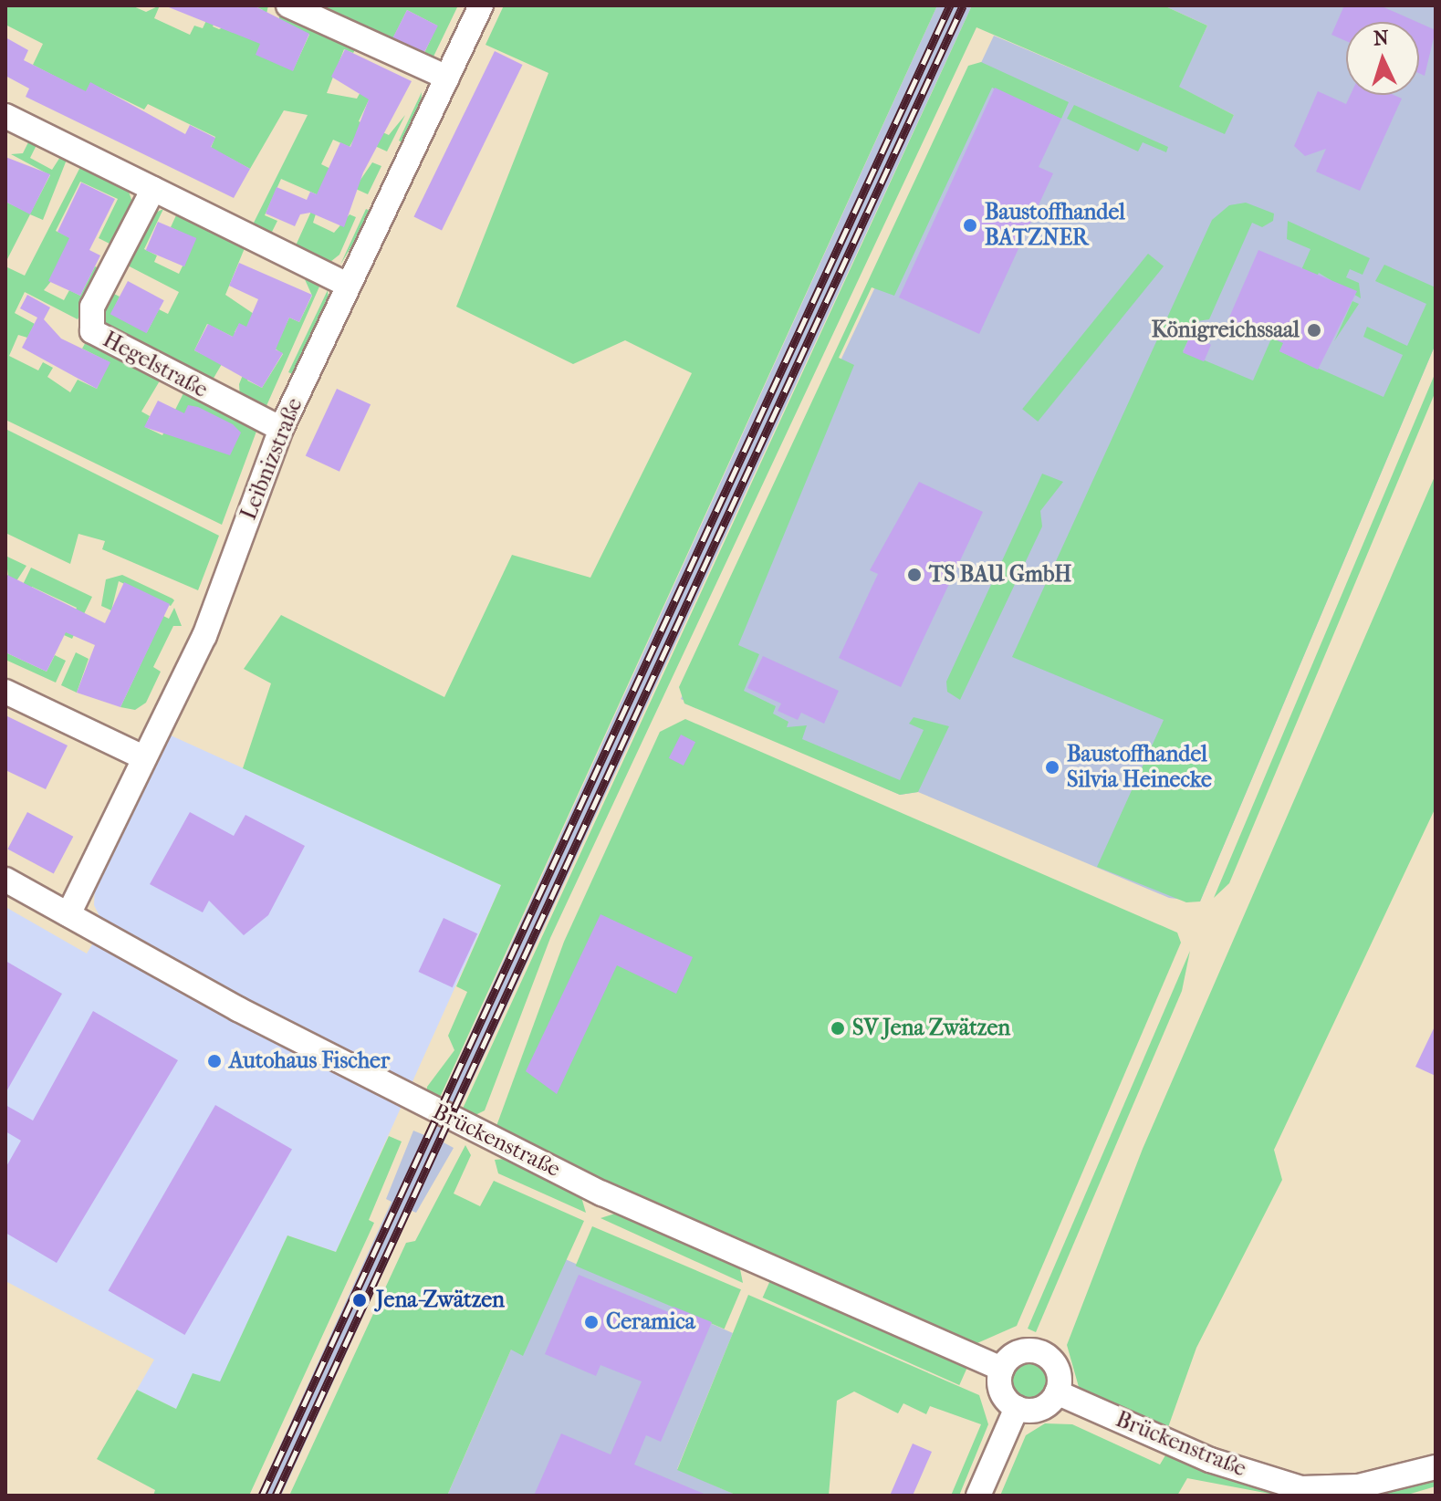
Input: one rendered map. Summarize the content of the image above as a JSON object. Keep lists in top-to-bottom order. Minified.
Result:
{"streets":{"street":["Hegelstraße","Leibnizstraße","Brückenstraße"]},"crossings":[["Hegelstraße","Leibnizstraße"],["Leibnizstraße","Brückenstraße"]],"places":["Baustoffhandel BATZNER","Königreichssaal","TS BAU GmbH","Baustoffhandel Silvia Heinecke","SV Jena Zwätzen","Autohaus Fischer","Jena-Zwätzen","Ceramica"],"north":"top"}
